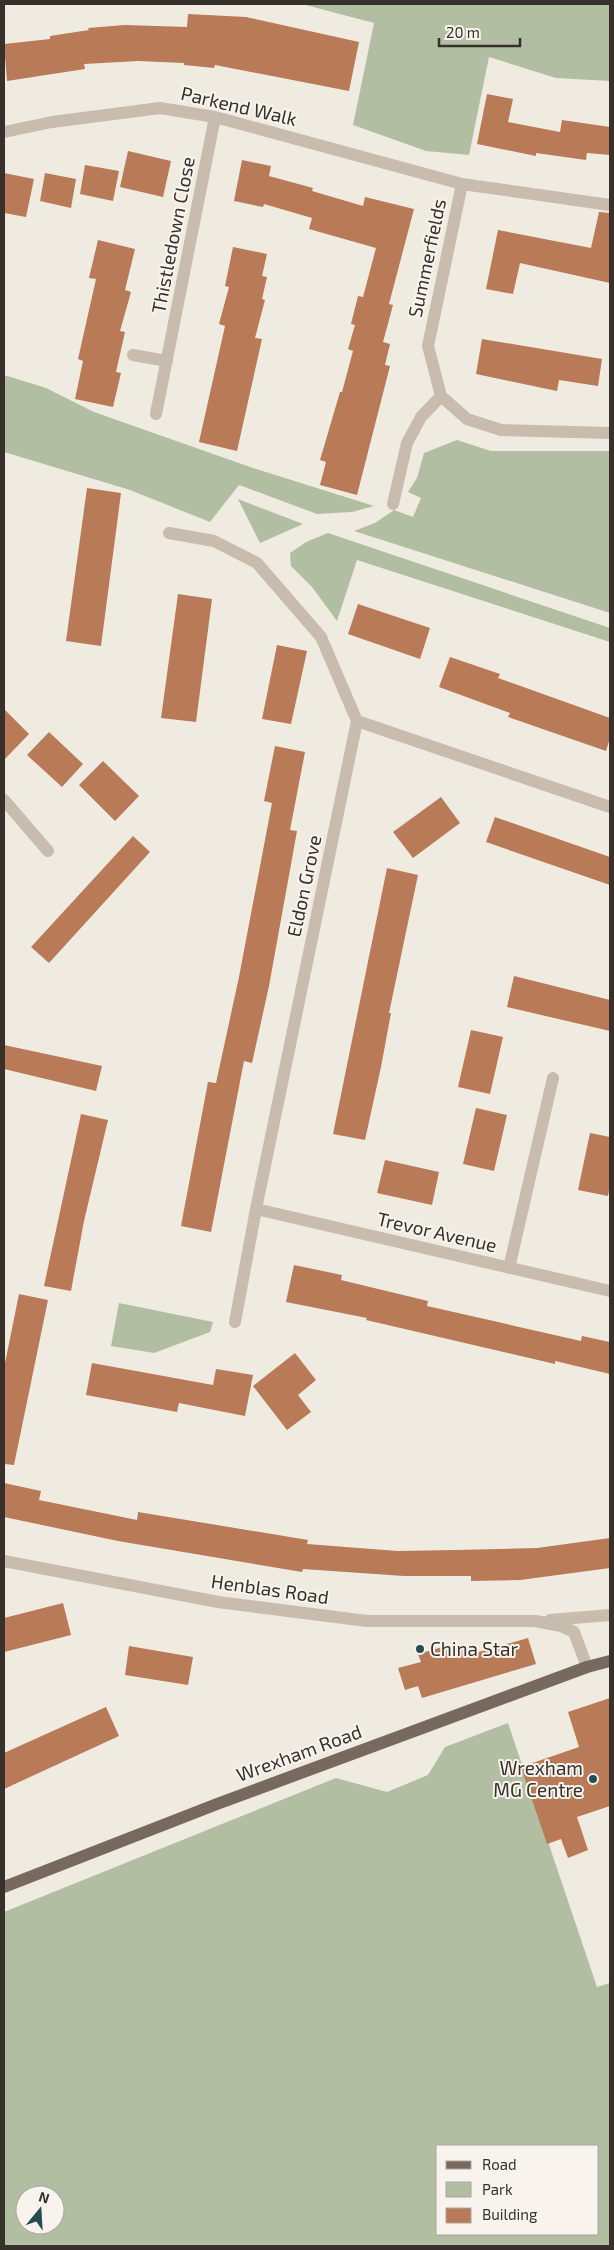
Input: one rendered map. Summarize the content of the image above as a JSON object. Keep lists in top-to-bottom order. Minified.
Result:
{"streets":{"main road":["Wrexham Road"],"street":["Parkend Walk","Thistledown Close","Summerfields","Eldon Grove","Trevor Avenue","Henblas Road"]},"crossings":[["Parkend Walk","Thistledown Close"],["Parkend Walk","Summerfields"],["Eldon Grove","Trevor Avenue"],["Henblas Road","Wrexham Road"]],"places":["China Star","Wrexham MG Centre"],"legend":["Road","Park","Building"],"scale_bar":"20 m","north":"top"}
